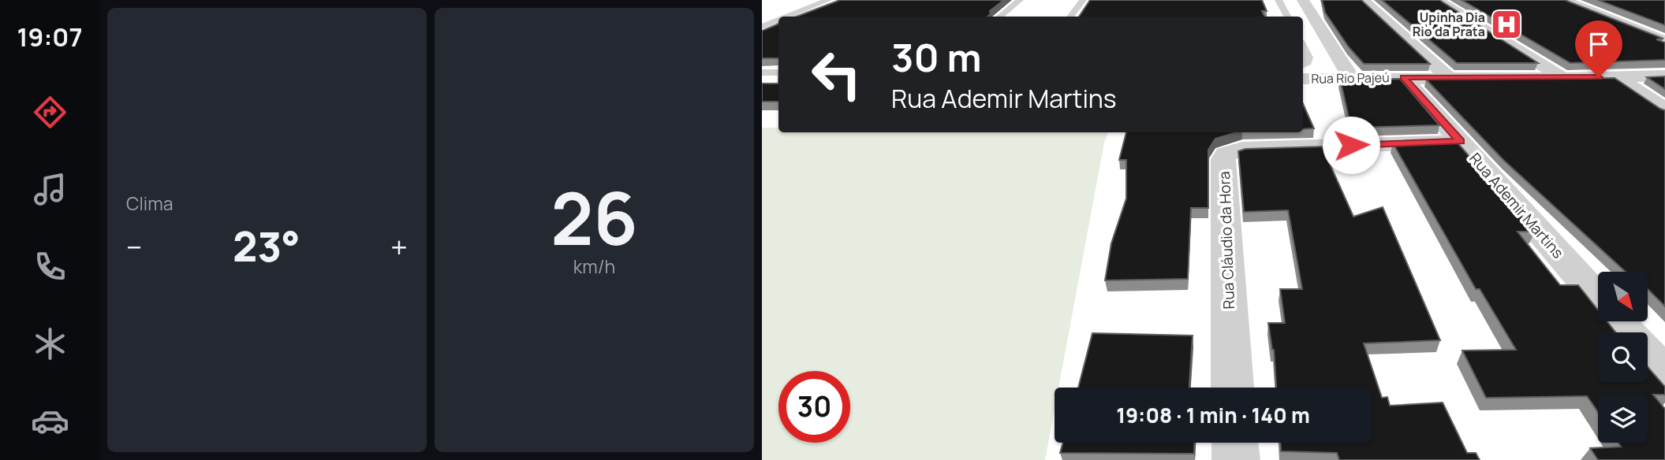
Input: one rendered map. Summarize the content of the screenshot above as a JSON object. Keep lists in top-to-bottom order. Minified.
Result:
{"streets":{"street":["Rua Rio Pajeú","Rua Ademir Martins","Rua Cláudio da Hora"]},"crossings":[["Rua Rio Pajeú","Rua Ademir Martins"],["Rua Ademir Martins","Rua Cláudio da Hora"]],"places":{"hospital":["Upinha Dia Rio da Prata"]},"north":"bottom right","page":{"tabs":"19:07","tile":["Clima",["26","km/h"]],"turn":["30 m","Rua Ademir Martins"],"heat":["−","23°","+"],"limit":"30","trip":"19:08 · 1 min · 140 m"}}
